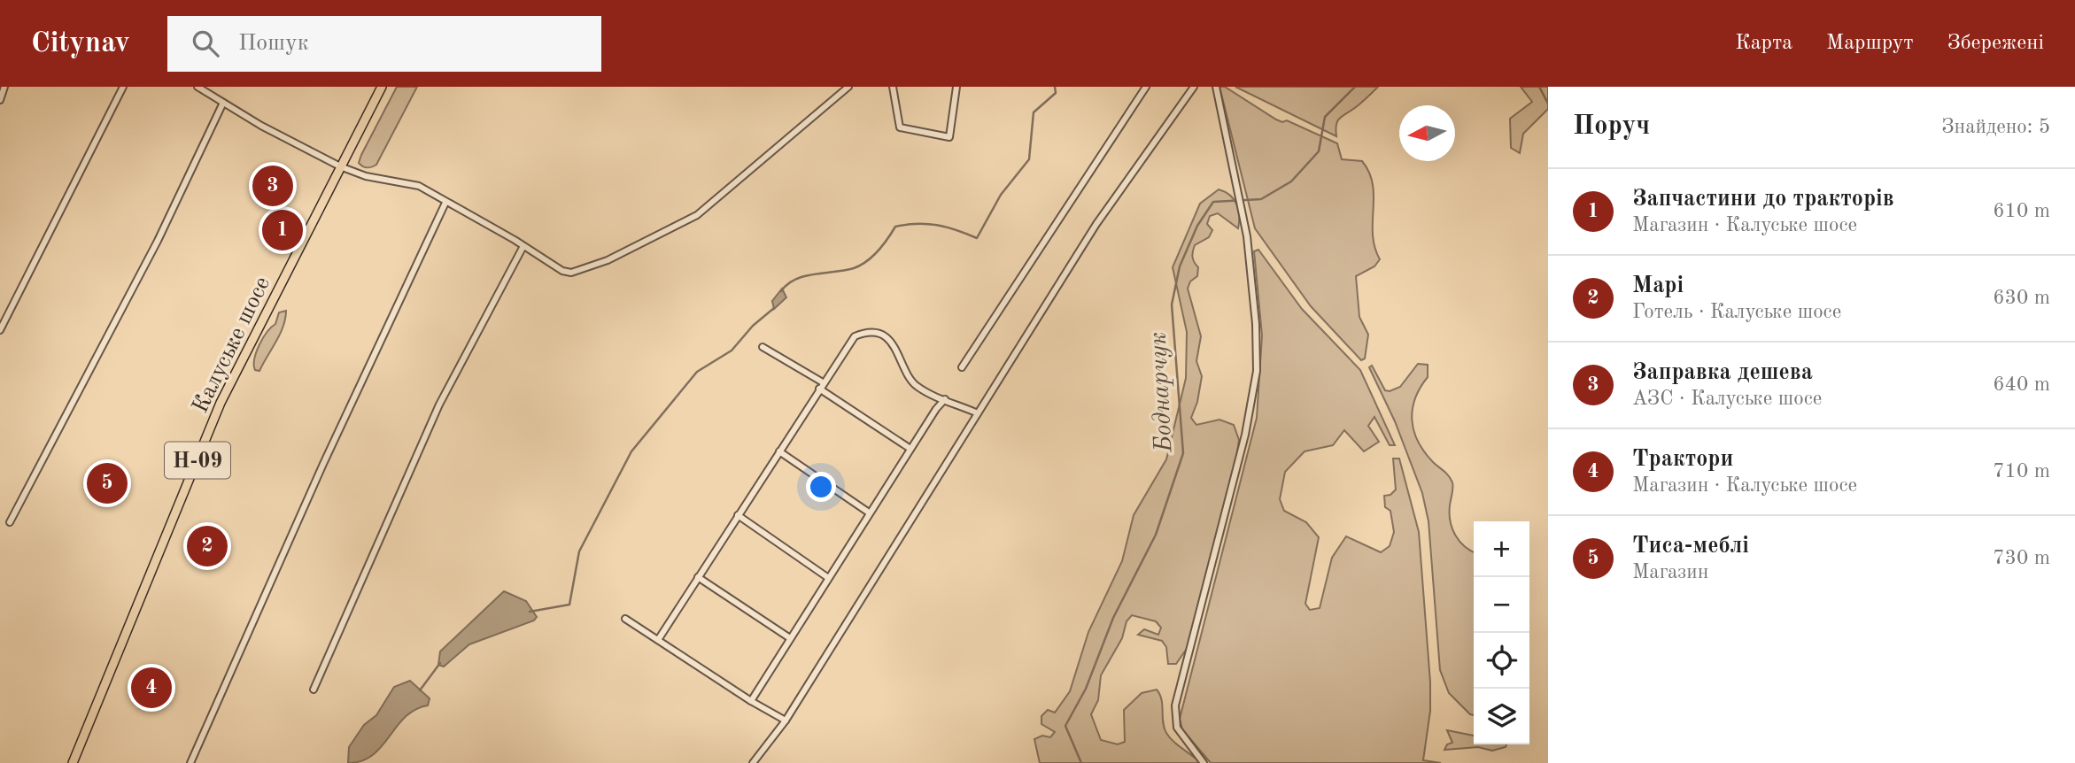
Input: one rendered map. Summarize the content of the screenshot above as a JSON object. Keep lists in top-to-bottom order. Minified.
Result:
{"streets":{"main road":["Калуське шосе","Н-09"]},"water":["Боднарчук"],"north":"left","page":{"header":"Citynav","search":"Пошук","nav":["Карта","Маршрут","Збережені"],"heading":["Поруч","Знайдено: 5"],"pins":["3","1","5","2","4"],"list":[{"mark":"1","name":"Запчастини до тракторів","note":"Магазин · Калуське шосе","value":"610 m"},{"mark":"2","name":"Марі","note":"Готель · Калуське шосе","value":"630 m"},{"mark":"3","name":"Заправка дешева","note":"АЗС · Калуське шосе","value":"640 m"},{"mark":"4","name":"Трактори","note":"Магазин · Калуське шосе","value":"710 m"},{"mark":"5","name":"Тиса-меблі","note":"Магазин","value":"730 m"}],"map_buttons":["+","−"]}}
